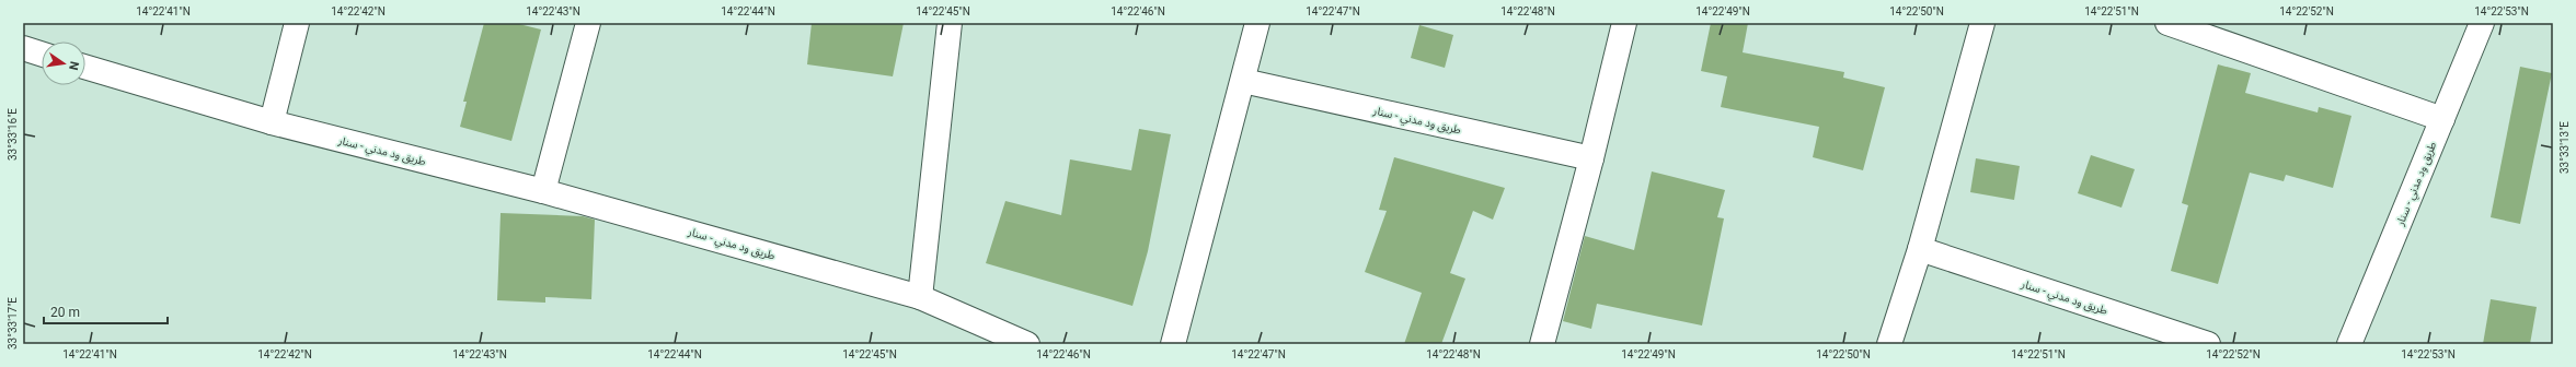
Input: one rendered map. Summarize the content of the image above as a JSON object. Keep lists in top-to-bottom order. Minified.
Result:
{"streets":{"street":["طريق ود مدني - سنار"]},"scale_bar":"20 m","north":"right","coordinates":["14°22'41\"N","14°22'42\"N","14°22'43\"N","14°22'44\"N","14°22'45\"N","14°22'46\"N","14°22'47\"N","14°22'48\"N","14°22'49\"N","14°22'50\"N","14°22'51\"N","14°22'52\"N","14°22'53\"N","33°33'16\"E","33°33'13\"E","33°33'17\"E"]}
